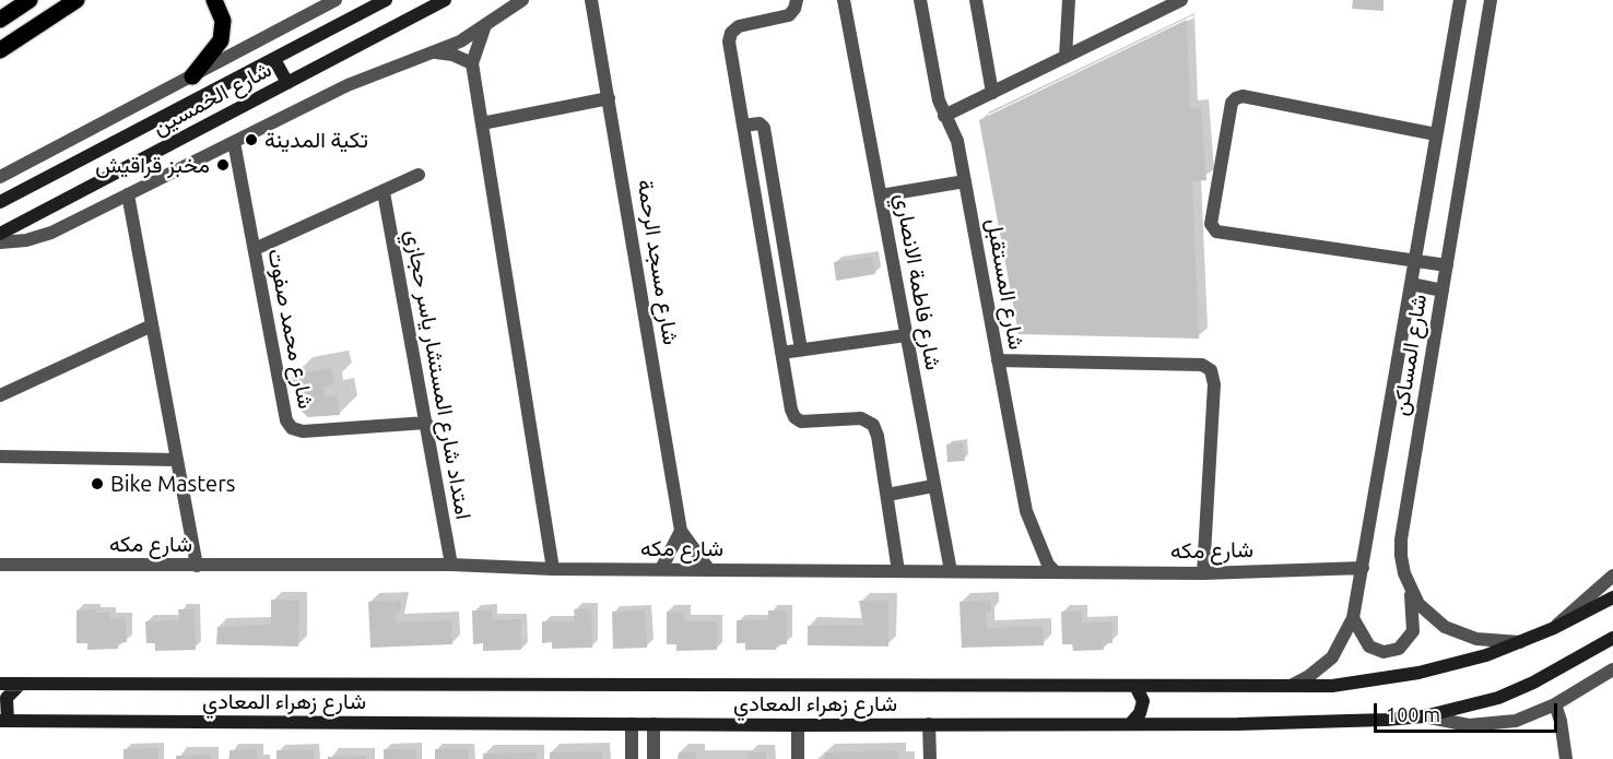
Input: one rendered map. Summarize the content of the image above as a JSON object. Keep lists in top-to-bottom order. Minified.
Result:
{"streets":{"main road":["شارع الخمسين","شارع زهراء المعادي"],"street":["شارع مسجد الرحمة","شارع فاطمة الانصاري","شارع المستقبل","شارع محمد صفوت","شارع المساكن","امتداد شارع المستشار ياسر حجازي","شارع مكه"]},"crossings":[["شارع مسجد الرحمة","شارع مكه"],["شارع فاطمة الانصاري","شارع مكه"],["شارع المستقبل","شارع مكه"],["شارع محمد صفوت","امتداد شارع المستشار ياسر حجازي"],["شارع المساكن","شارع مكه"],["شارع المساكن","شارع زهراء المعادي"],["امتداد شارع المستشار ياسر حجازي","شارع مكه"]],"places":["تكية المدينة","مخبز قراقيش","Bike Masters"],"scale_bar":"100 m"}
